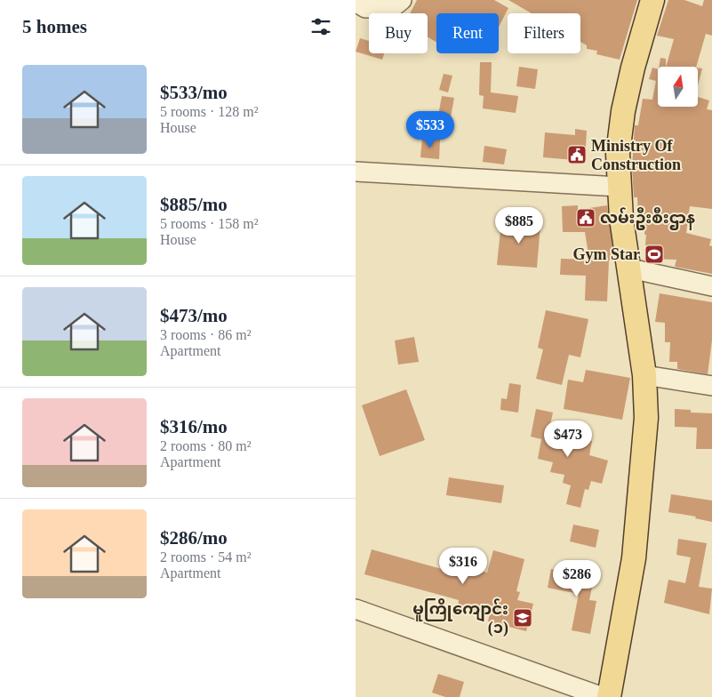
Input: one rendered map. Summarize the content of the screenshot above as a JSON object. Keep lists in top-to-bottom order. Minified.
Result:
{"places":{"public building":["Ministry Of Construction","လမ်းဦးစီးဌာန"],"sports":["Gym Star"],"school or university":["မူကြိုကျောင်း (၁)"]},"north":"top","page":{"heading":"5 homes","chip":["Buy","Rent","Filters"],"list":[{"name":"$533/mo","note":"5 rooms · 128 m² · House"},{"name":"$885/mo","note":"5 rooms · 158 m² · House"},{"name":"$473/mo","note":"3 rooms · 86 m² · Apartment"},{"name":"$316/mo","note":"2 rooms · 80 m² · Apartment"},{"name":"$286/mo","note":"2 rooms · 54 m² · Apartment"}],"price":["$533","$885","$473","$316","$286"]}}
